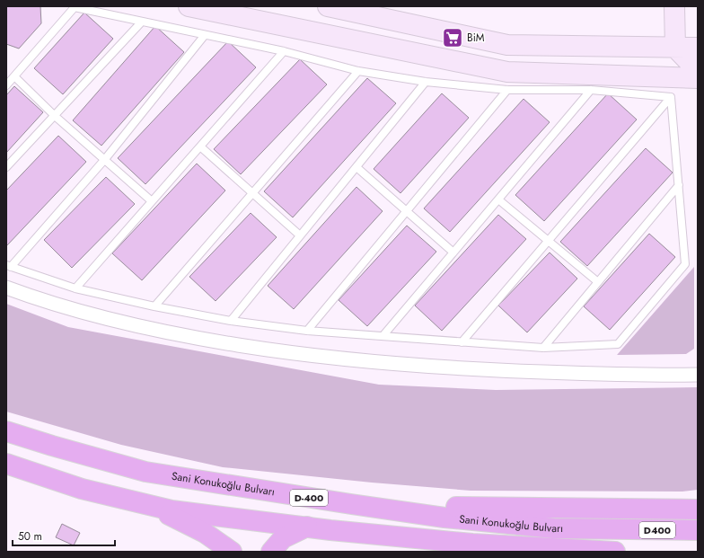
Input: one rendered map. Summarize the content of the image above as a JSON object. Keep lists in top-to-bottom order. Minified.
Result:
{"streets":{"highway":["Sani Konukoğlu Bulvarı","D-400","D400"]},"crossings":[["Sani Konukoğlu Bulvarı","D400"]],"places":{"supermarket":["BiM"]},"scale_bar":"50 m"}
